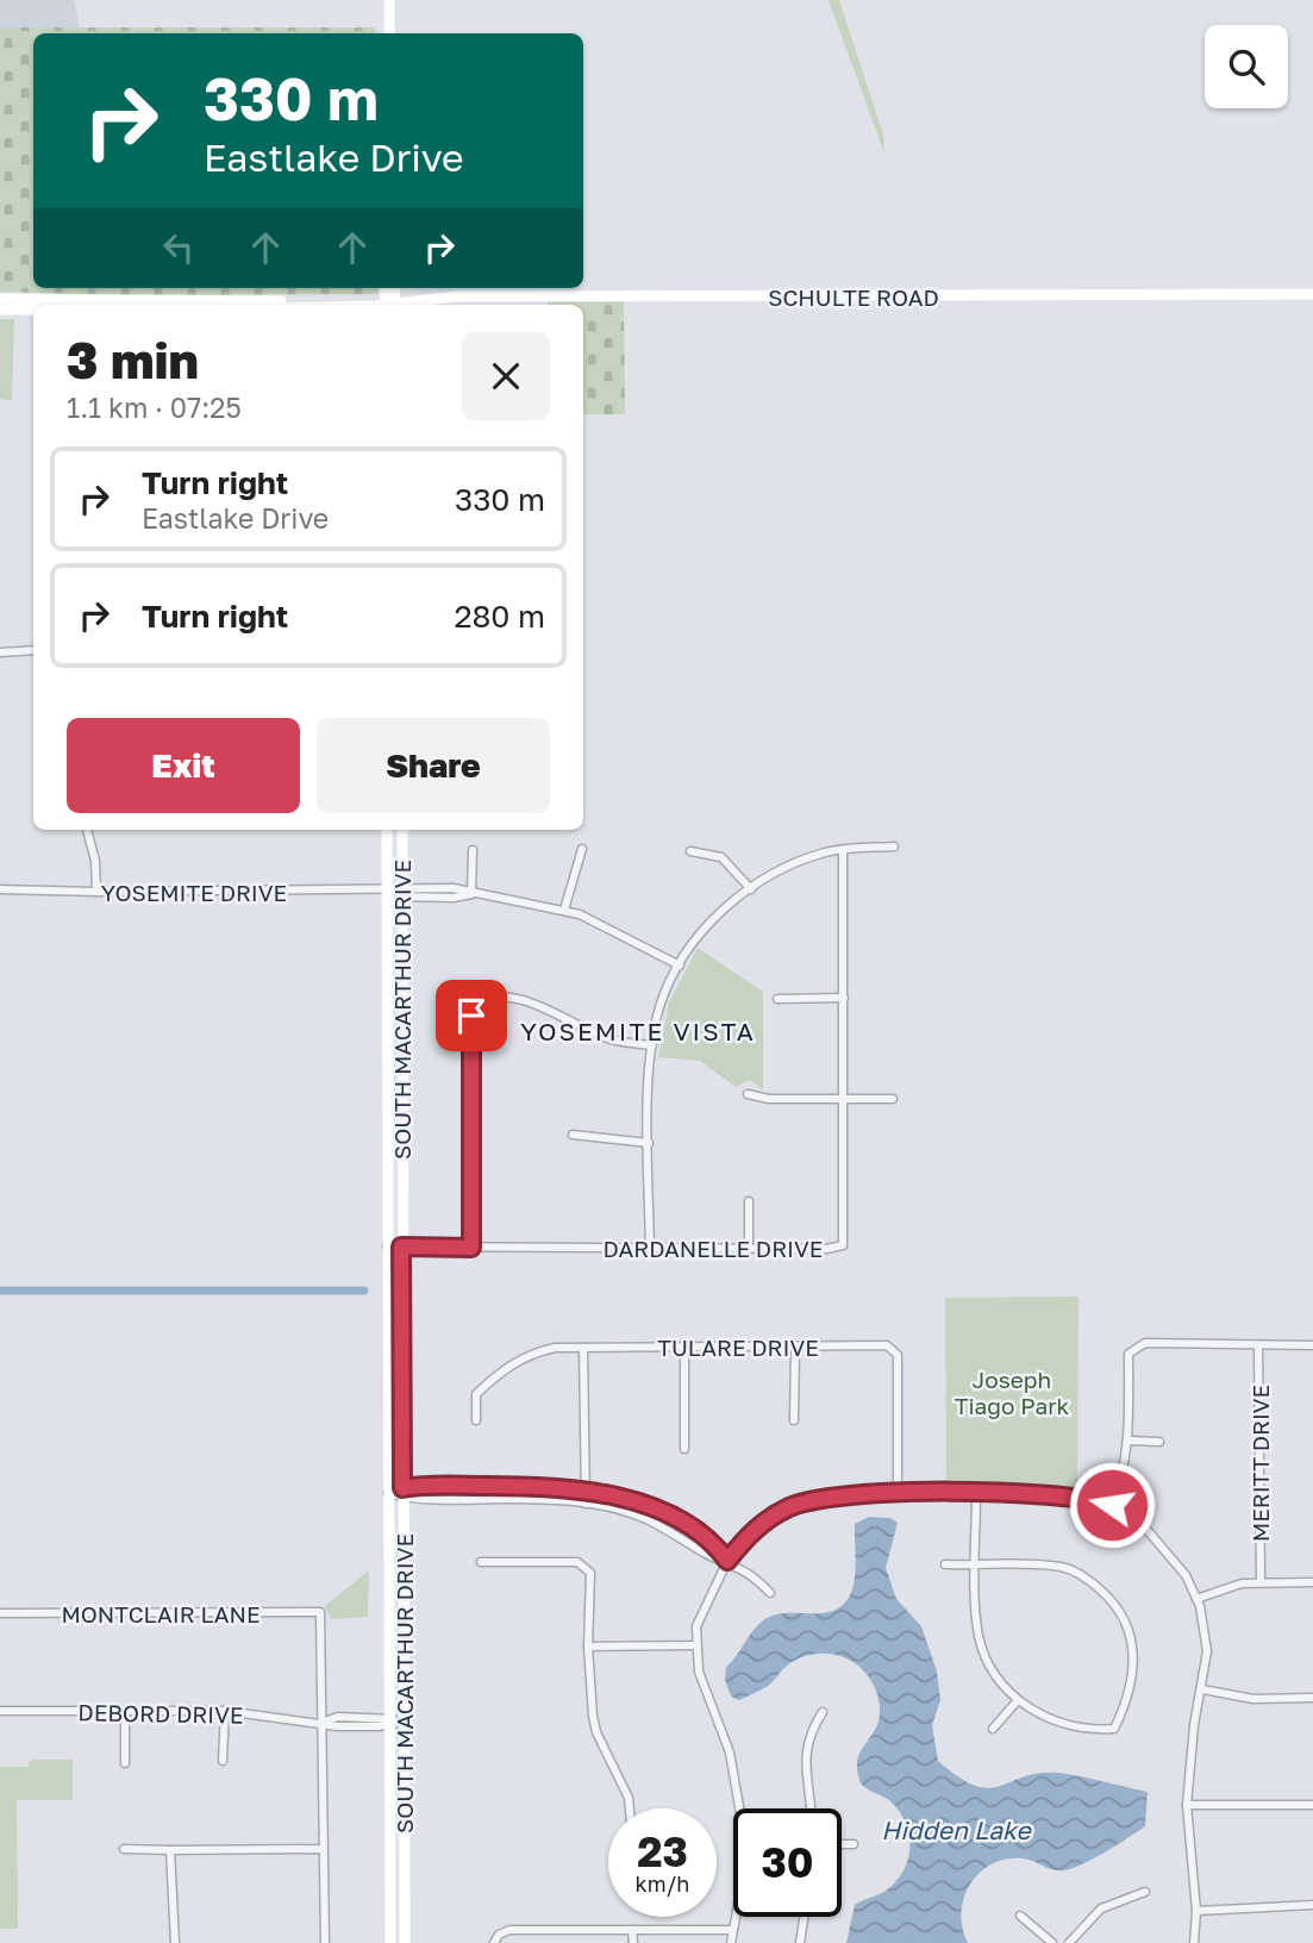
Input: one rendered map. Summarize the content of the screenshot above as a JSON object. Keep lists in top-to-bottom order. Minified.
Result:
{"streets":{"main road":["SCHULTE ROAD","SOUTH MACARTHUR DRIVE"],"street":["YOSEMITE DRIVE","DARDANELLE DRIVE","TULARE DRIVE","MERITT DRIVE","MONTCLAIR LANE","DEBORD DRIVE"]},"crossings":[["YOSEMITE DRIVE","SOUTH MACARTHUR DRIVE"],["SOUTH MACARTHUR DRIVE","DARDANELLE DRIVE"],["SOUTH MACARTHUR DRIVE","DEBORD DRIVE"],["MONTCLAIR LANE","DEBORD DRIVE"]],"districts":["YOSEMITE VISTA"],"water":["Hidden Lake"],"parks":["Joseph Tiago Park"],"page":{"turn":["330 m","Eastlake Drive"],"heading":["3 min","1.1 km · 07:25"],"list":[{"name":"Turn right","note":"Eastlake Drive","value":"330 m"},{"name":"Turn right","value":"280 m"}],"buttons":["Exit","Share"],"speed":"23 km/h","limit":"30"}}
